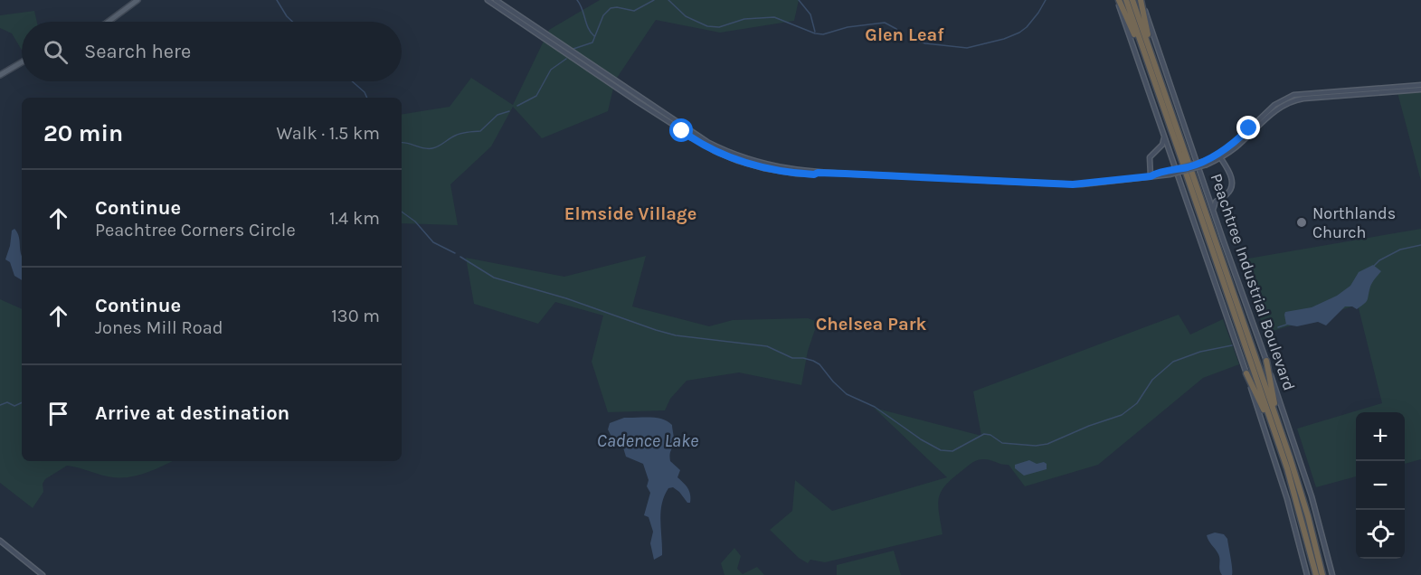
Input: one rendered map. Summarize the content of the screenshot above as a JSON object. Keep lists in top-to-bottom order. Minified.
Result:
{"streets":{"highway":["Peachtree Industrial Boulevard"]},"districts":["Glen Leaf","Elmside Village","Chelsea Park"],"water":["Cadence Lake"],"places":["Northlands Church"],"page":{"search":"Search here","heading":["20 min","Walk · 1.5 km"],"list":[["Continue","Peachtree Corners Circle","1.4 km"],["Continue","Jones Mill Road","130 m"],"Arrive at destination"],"map_buttons":["+","−"]}}
